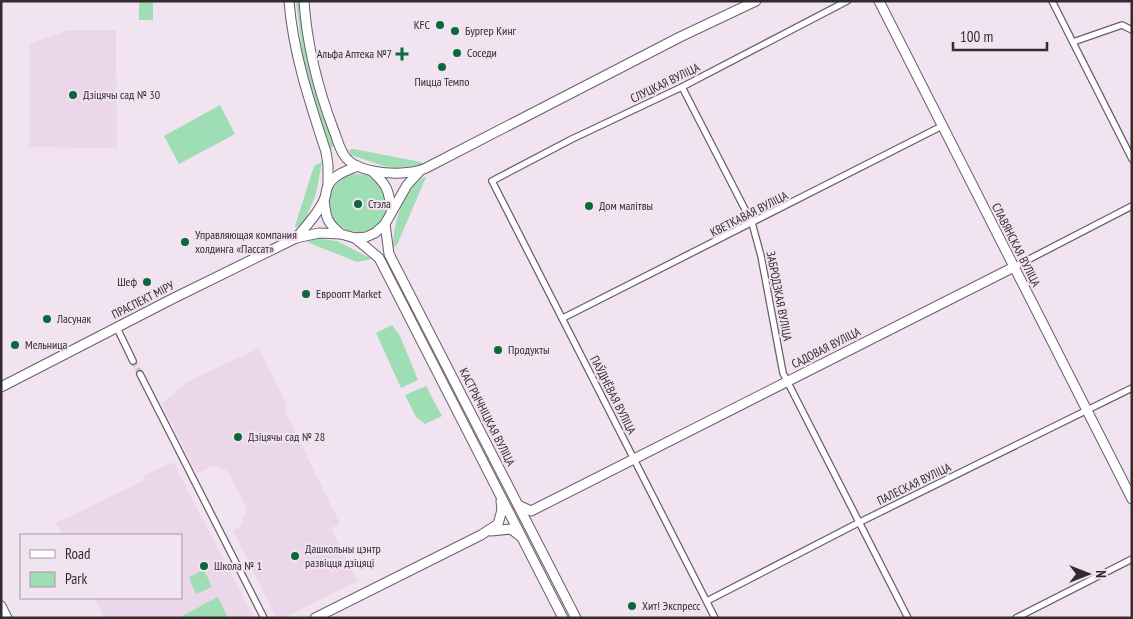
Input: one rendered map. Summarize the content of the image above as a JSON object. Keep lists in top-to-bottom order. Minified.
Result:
{"streets":{"main road":["СЛАВЯНСКАЯ ВУЛІЦА","ПРАСПЕКТ МІРУ","САДОВАЯ ВУЛІЦА","КАСТРЫЧНІЦКАЯ ВУЛІЦА"],"street":["СЛУЦКАЯ ВУЛІЦА","КВЕТКАВАЯ ВУЛІЦА","ЗАБРОДЗКАЯ ВУЛІЦА","ПАЎДНЁВАЯ ВУЛІЦА","ПАЛЕСКАЯ ВУЛІЦА"]},"crossings":[["СЛУЦКАЯ ВУЛІЦА","ЗАБРОДЗКАЯ ВУЛІЦА"],["СЛУЦКАЯ ВУЛІЦА","ПАЎДНЁВАЯ ВУЛІЦА"],["КВЕТКАВАЯ ВУЛІЦА","СЛАВЯНСКАЯ ВУЛІЦА"],["КВЕТКАВАЯ ВУЛІЦА","ЗАБРОДЗКАЯ ВУЛІЦА"],["КВЕТКАВАЯ ВУЛІЦА","ПАЎДНЁВАЯ ВУЛІЦА"],["СЛАВЯНСКАЯ ВУЛІЦА","САДОВАЯ ВУЛІЦА"],["СЛАВЯНСКАЯ ВУЛІЦА","ПАЛЕСКАЯ ВУЛІЦА"],["ЗАБРОДЗКАЯ ВУЛІЦА","САДОВАЯ ВУЛІЦА"],["ЗАБРОДЗКАЯ ВУЛІЦА","ПАЛЕСКАЯ ВУЛІЦА"],["САДОВАЯ ВУЛІЦА","ПАЎДНЁВАЯ ВУЛІЦА"],["ПАЎДНЁВАЯ ВУЛІЦА","ПАЛЕСКАЯ ВУЛІЦА"]],"places":{"other":["KFC","Бургер Кинг","Соседи","Пицца Темпо","Дзіцячы сад № 30","Стэла","Дом малітвы","Управляющая компания холдинга «Пассат»","Шеф","Евроопт Market","Ласунак","Мельница","Продукты","Дзіцячы сад № 28","Дашкольны цэнтр развіцця дзіцяці","Школа № 1","Хит! Экспресс"],"health":["Альфа Аптека №7"]},"legend":["Road","Park"],"scale_bar":"100 m","north":"right"}
